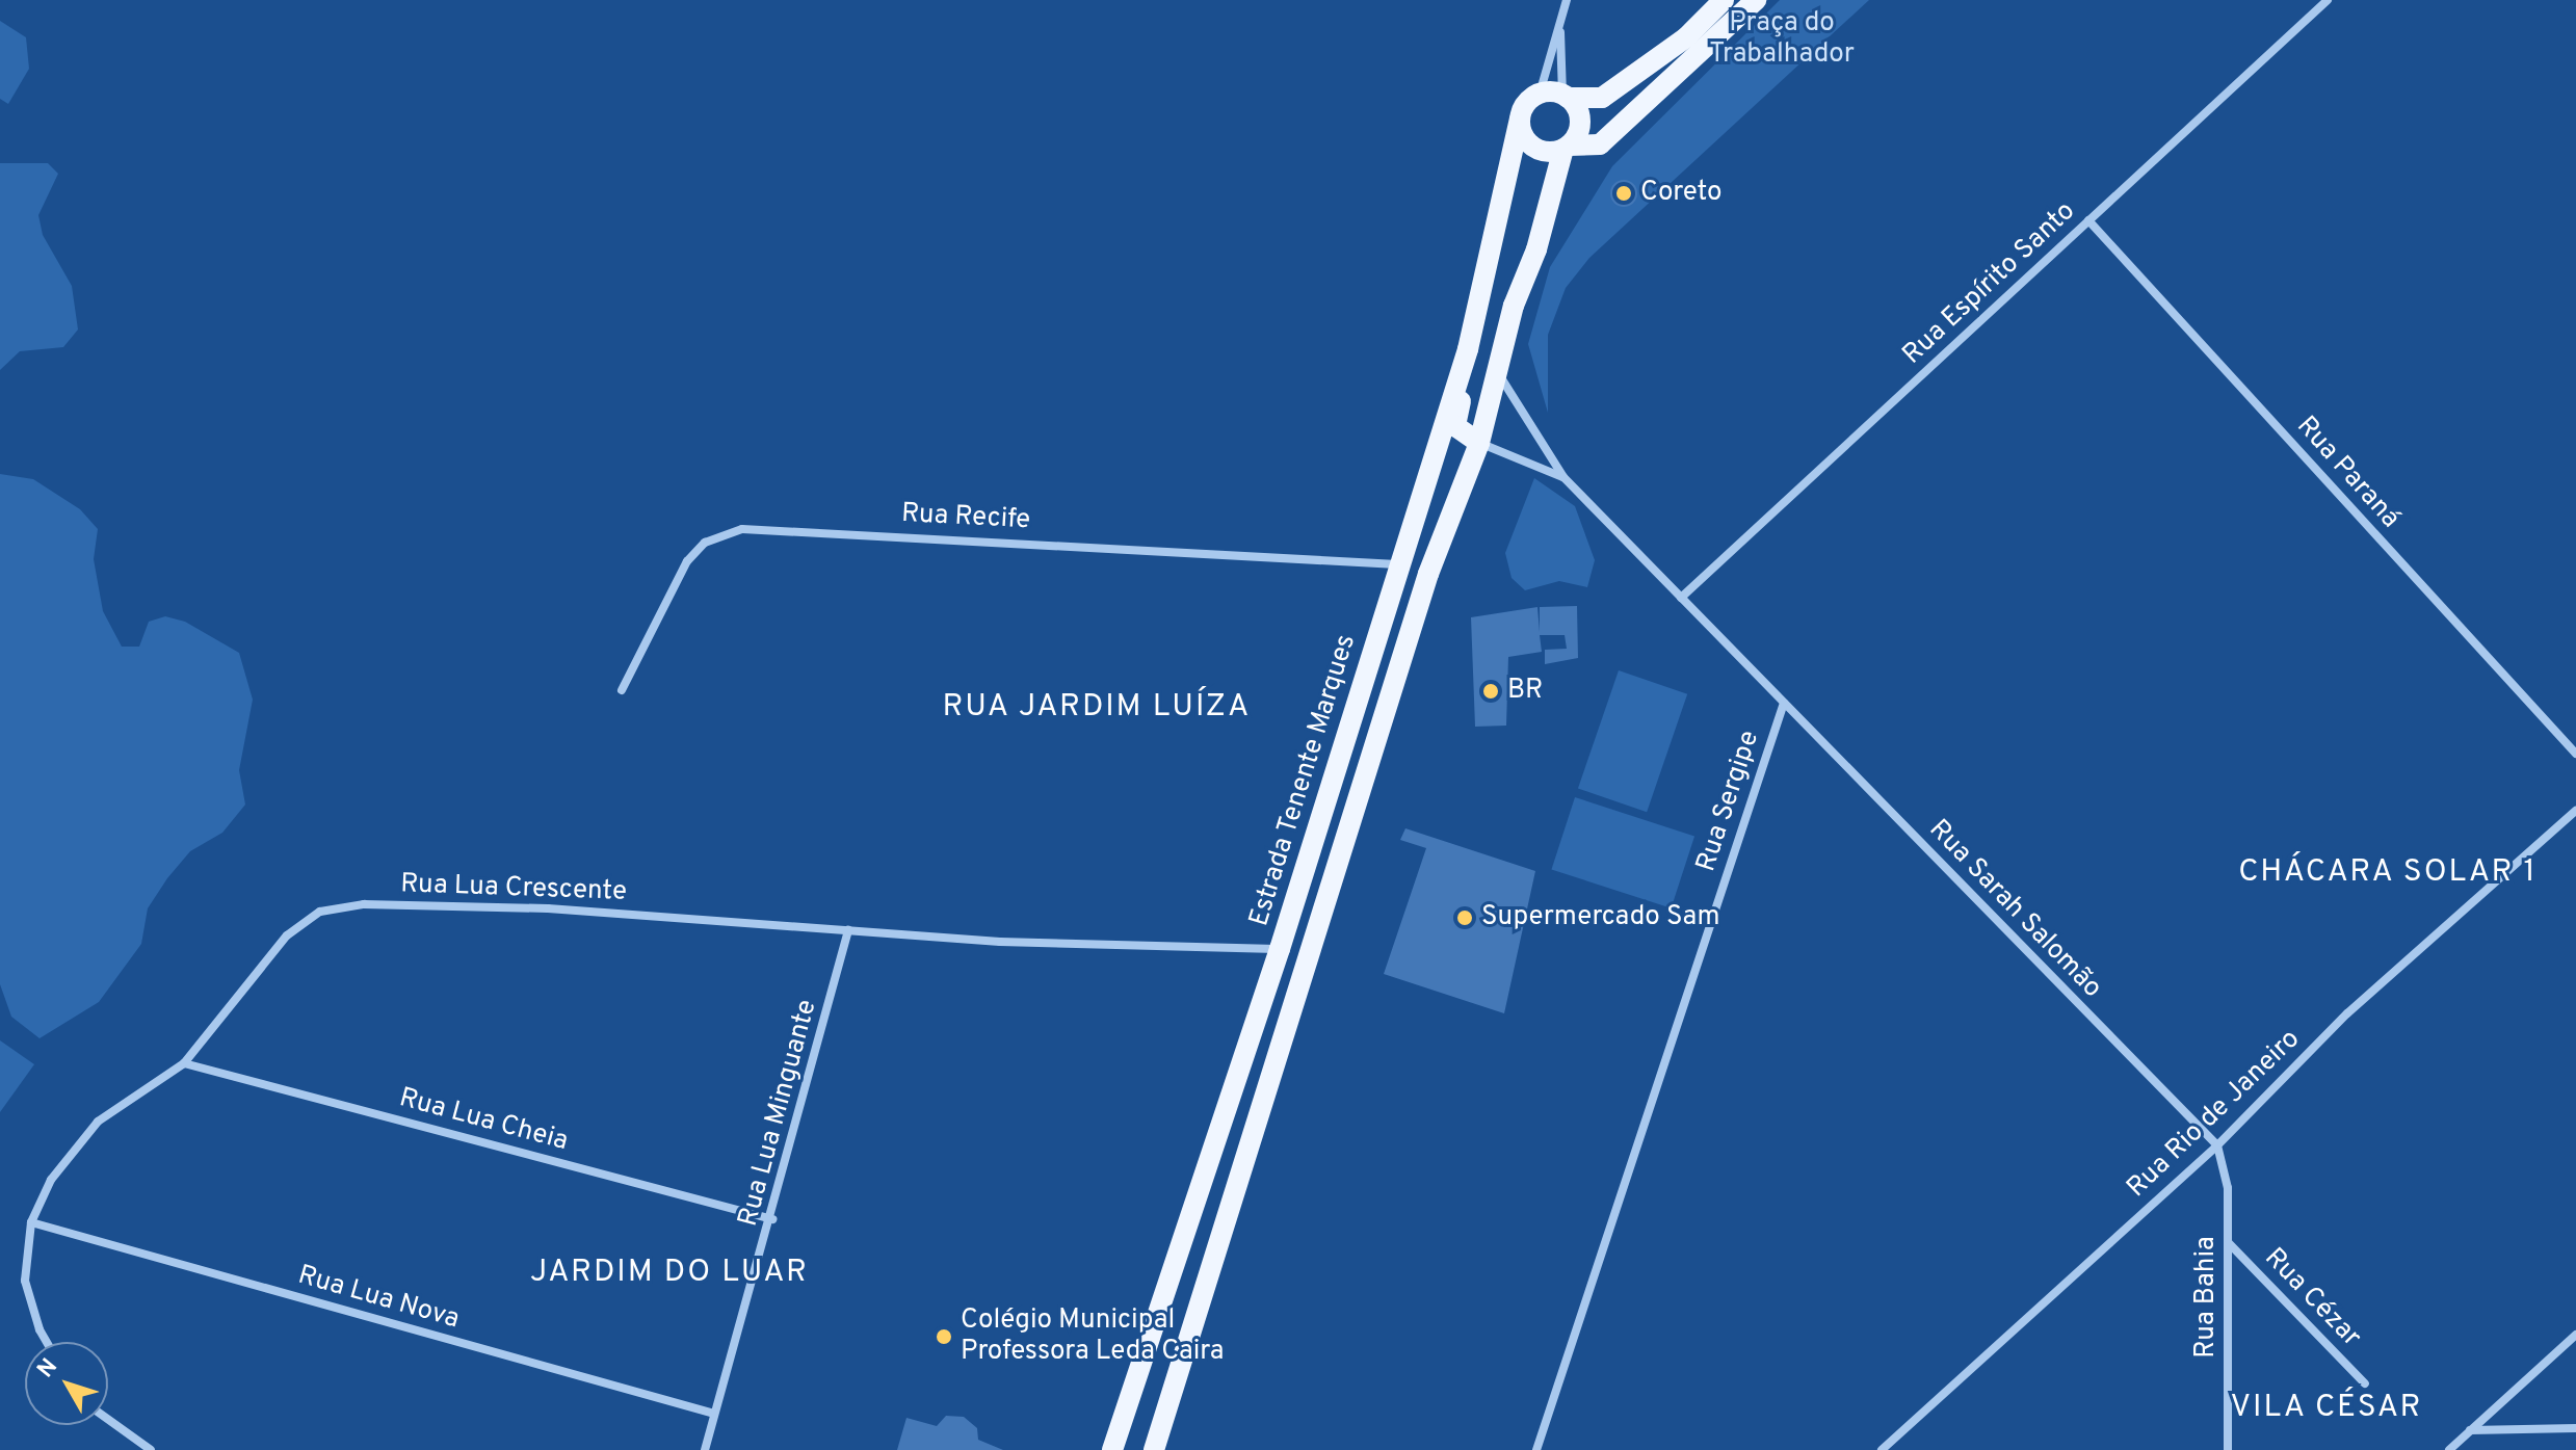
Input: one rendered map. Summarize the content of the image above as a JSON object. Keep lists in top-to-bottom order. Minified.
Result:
{"streets":{"main road":["Estrada Tenente Marques"],"street":["Rua Espírito Santo","Rua Paraná","Rua Recife","Rua Sergipe","Rua Lua Crescente","Rua Sarah Salomão","Rua Lua Minguante","Rua Rio de Janeiro","Rua Lua Cheia","Rua Bahia","Rua Lua Nova","Rua Cézar"]},"crossings":[["Rua Espírito Santo","Rua Paraná"],["Rua Espírito Santo","Rua Sergipe"],["Rua Recife","Estrada Tenente Marques"],["Estrada Tenente Marques","Rua Lua Crescente"],["Rua Sergipe","Rua Sarah Salomão"],["Rua Lua Crescente","Rua Lua Minguante"],["Rua Lua Crescente","Rua Lua Cheia"],["Rua Lua Crescente","Rua Lua Nova"],["Rua Sarah Salomão","Rua Rio de Janeiro"],["Rua Sarah Salomão","Rua Bahia"],["Rua Lua Minguante","Rua Lua Cheia"],["Rua Lua Minguante","Rua Lua Nova"],["Rua Rio de Janeiro","Rua Bahia"],["Rua Bahia","Rua Cézar"]],"districts":["RUA JARDIM LUÍZA","CHÁCARA SOLAR 1","JARDIM DO LUAR","VILA CÉSAR"],"parks":["Praça do Trabalhador"],"places":["Coreto","BR","Supermercado Sam","Colégio Municipal Professora Leda Caira"],"north":"top left"}
